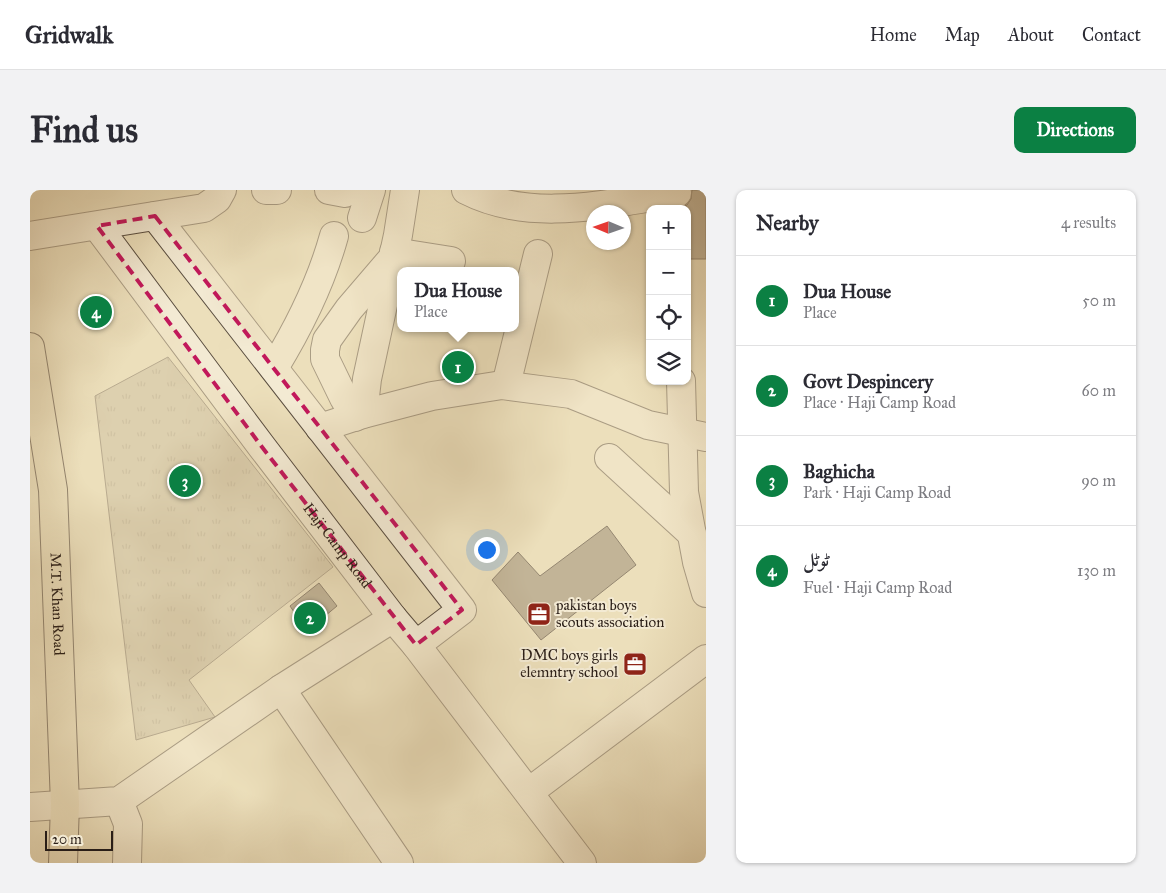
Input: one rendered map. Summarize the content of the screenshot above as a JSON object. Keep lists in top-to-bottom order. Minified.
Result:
{"streets":{"highway":["M.T. Khan Road"],"street":["Haji Camp Road"]},"places":{"office":["pakistan boys scouts association","DMC boys girls elemntry school"]},"scale_bar":"20 m","north":"left","page":{"header":"Gridwalk","nav":["Home","Map","About","Contact"],"buttons":"Directions","title":"Find us","heading":["Nearby","4 results"],"map_buttons":["+","−"],"list":[{"mark":"1","name":"Dua House","note":"Place","value":"50 m"},{"mark":"2","name":"Govt Despincery","note":"Place · Haji Camp Road","value":"60 m"},{"mark":"3","name":"Baghicha","note":"Park · Haji Camp Road","value":"90 m"},{"mark":"4","name":"ٹوٹل","note":"Fuel · Haji Camp Road","value":"130 m"}],"popup":["Dua House","Place"],"pins":["4","1","3","2"],"scale":"20 m"}}
